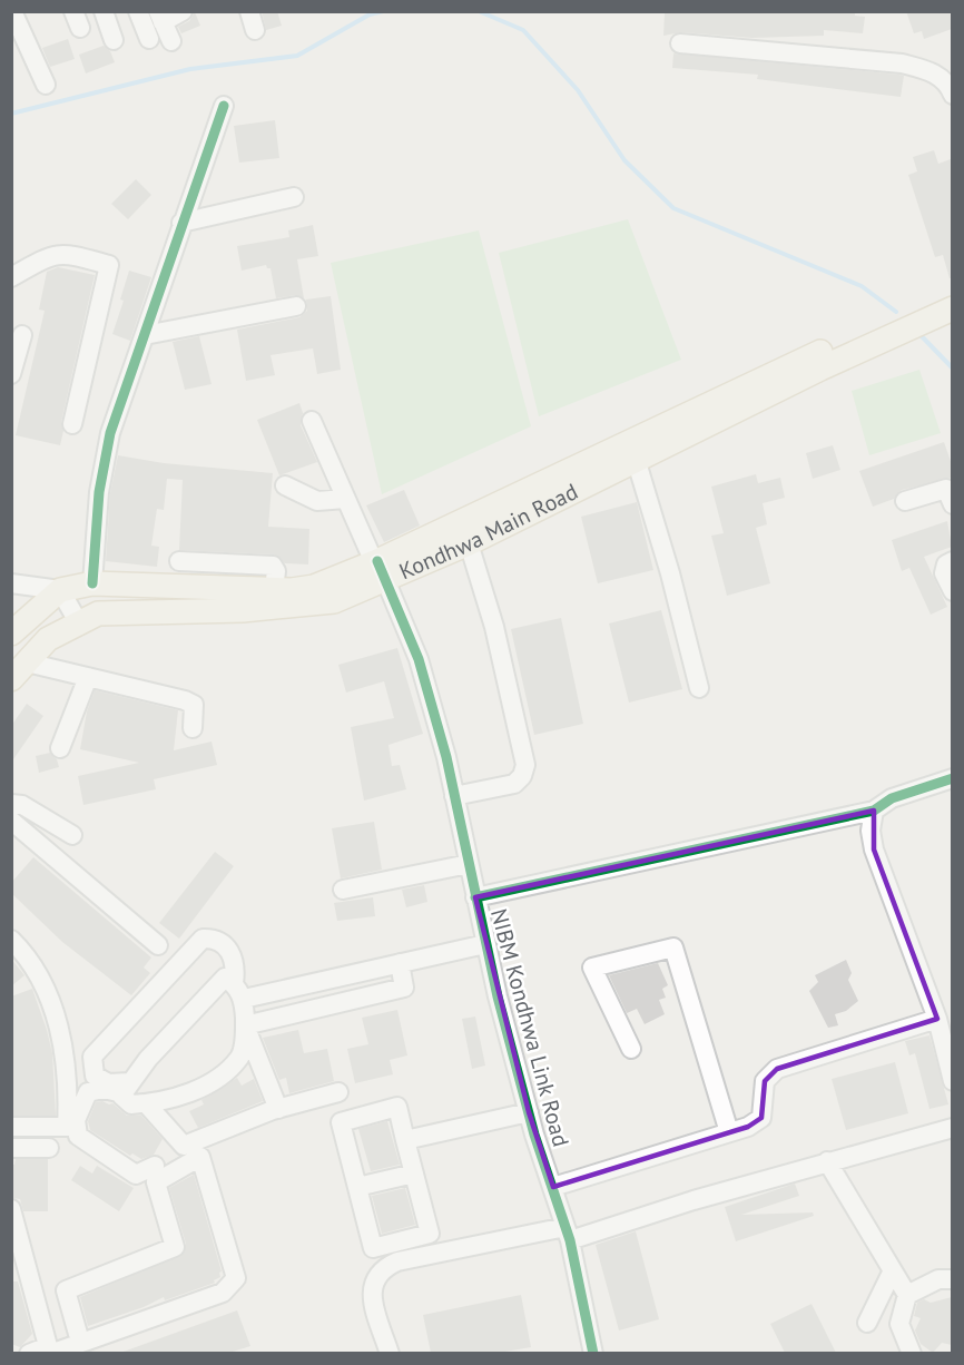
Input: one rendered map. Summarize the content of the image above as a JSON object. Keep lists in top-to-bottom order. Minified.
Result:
{"streets":{"main road":["Kondhwa Main Road"],"street":["NIBM Kondhwa Link Road"]},"crossings":[["Kondhwa Main Road","NIBM Kondhwa Link Road"]]}
